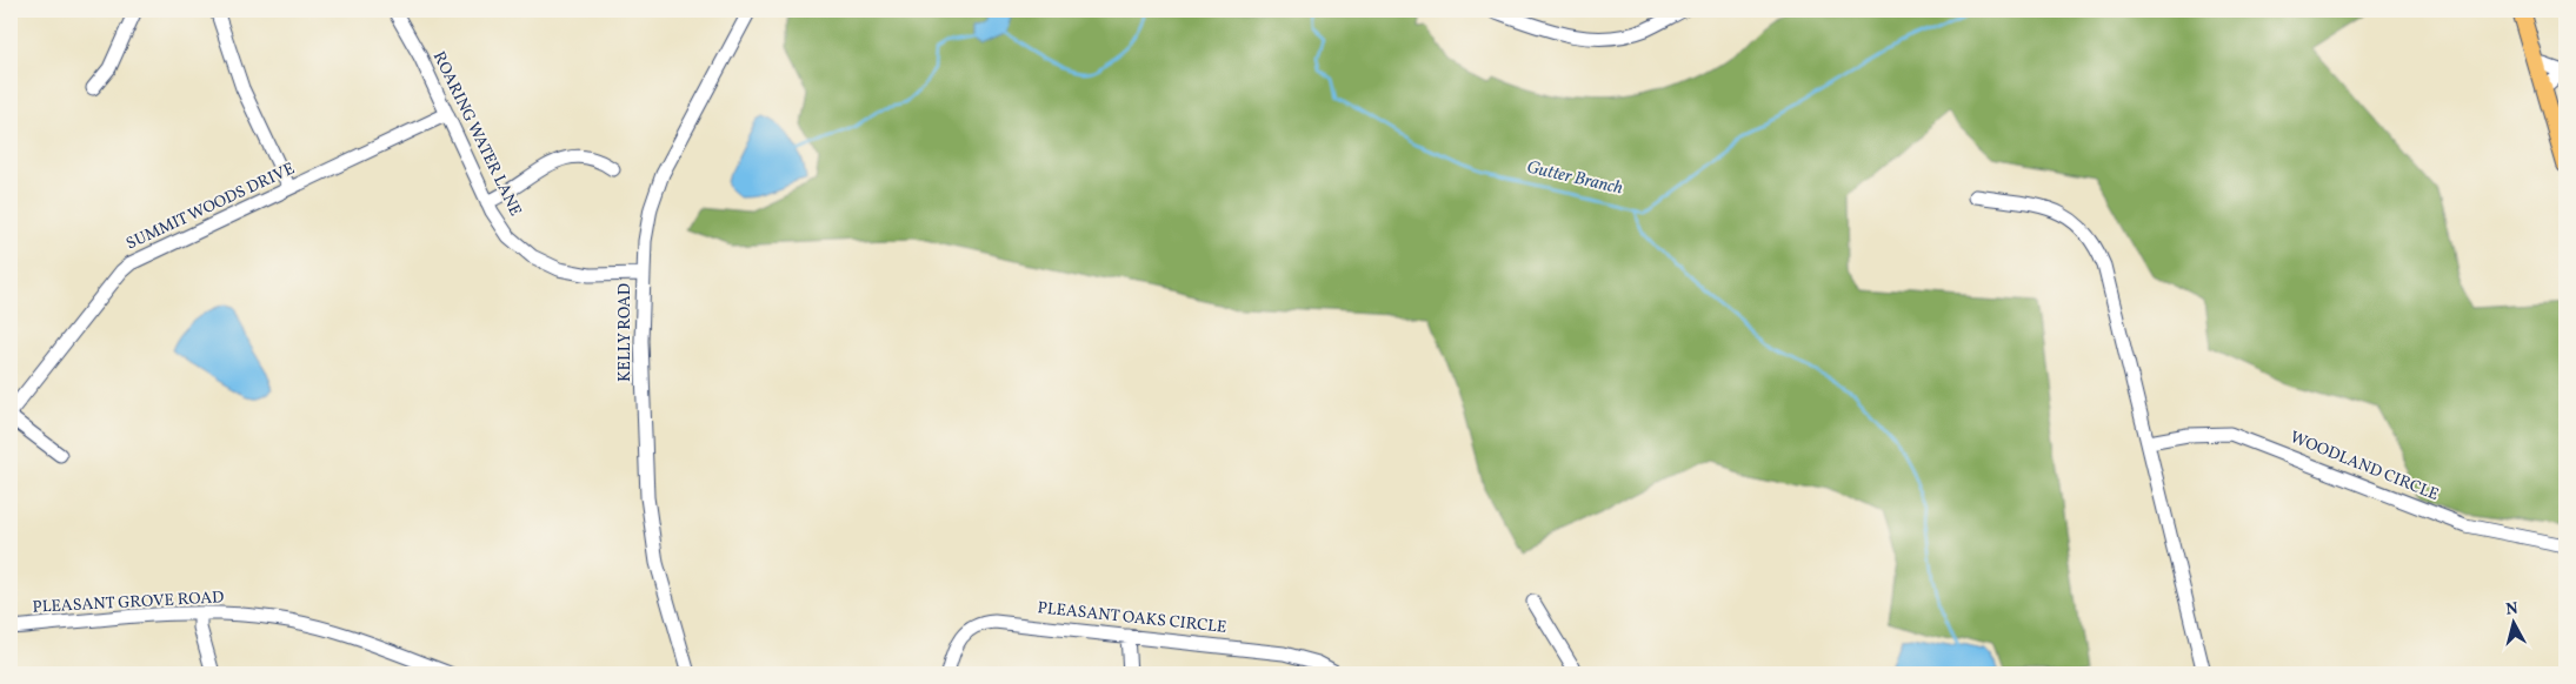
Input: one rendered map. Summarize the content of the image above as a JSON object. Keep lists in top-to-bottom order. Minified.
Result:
{"streets":{"street":["ROARING WATER LANE","SUMMIT WOODS DRIVE","KELLY ROAD","WOODLAND CIRCLE","PLEASANT GROVE ROAD","PLEASANT OAKS CIRCLE"]},"crossings":[["ROARING WATER LANE","SUMMIT WOODS DRIVE"],["ROARING WATER LANE","KELLY ROAD"]],"water":["Gutter Branch"],"north":"top"}
